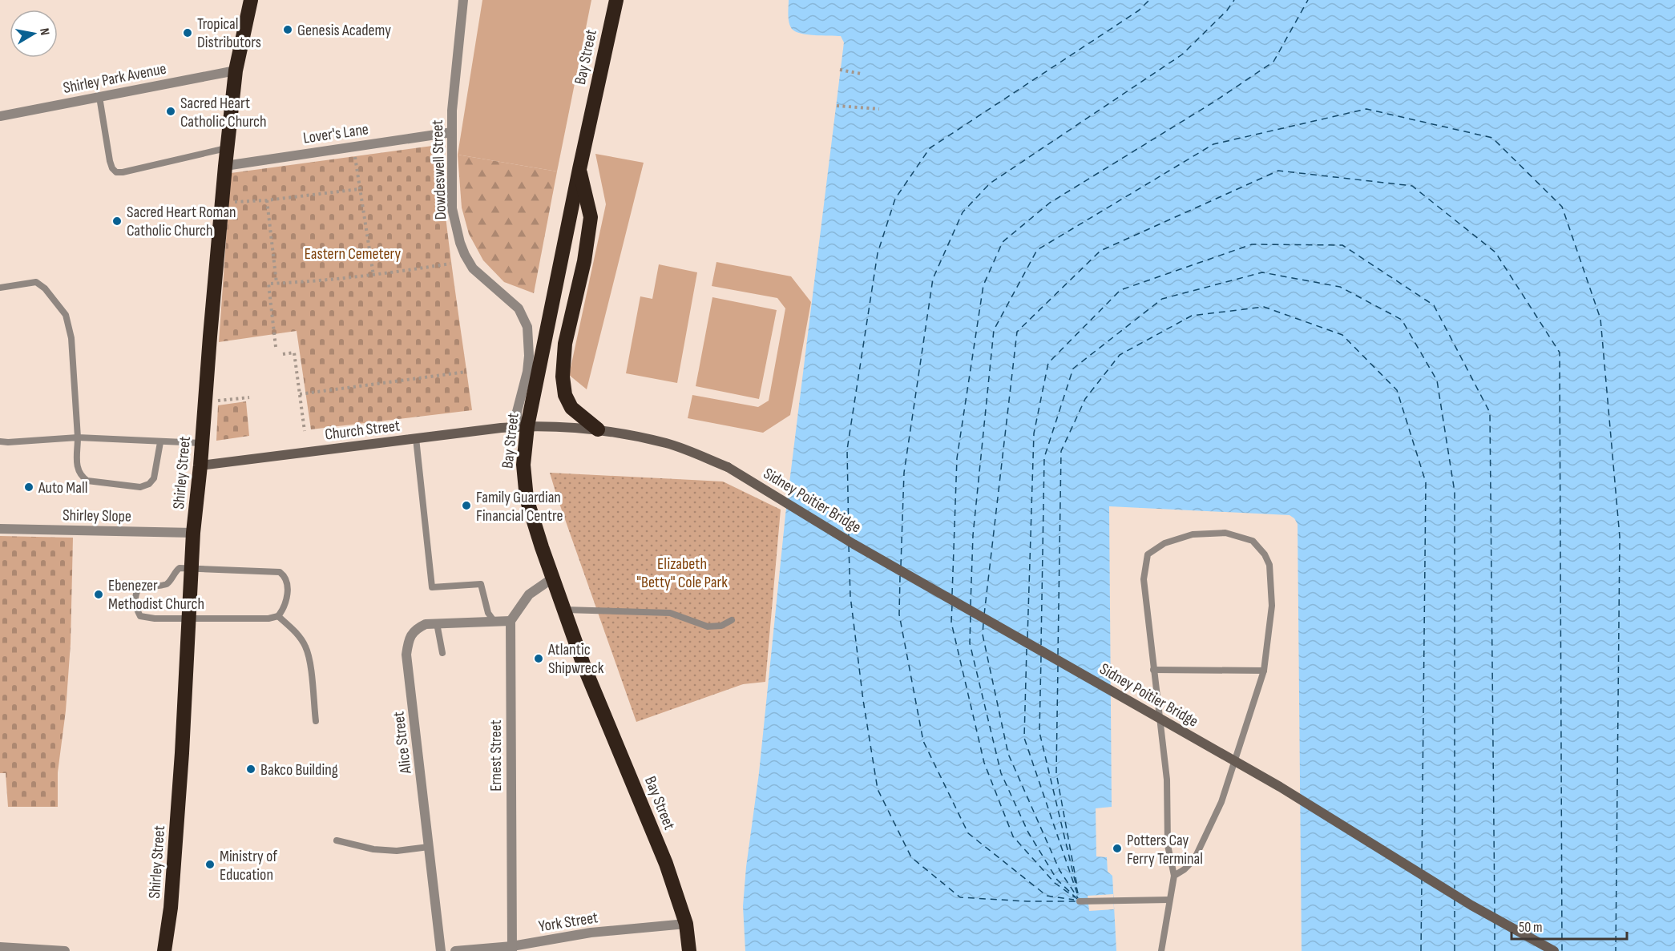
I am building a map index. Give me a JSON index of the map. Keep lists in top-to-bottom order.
{
  "streets": {
    "highway": ["Bay Street", "Shirley Street"],
    "main road": ["Church Street", "Sidney Poitier Bridge"],
    "street": [
      "Shirley Park Avenue",
      "Lover's Lane",
      "Dowdeswell Street",
      "Shirley Slope",
      "Alice Street",
      "Ernest Street",
      "York Street"
    ]
  },
  "crossings": [
    ["Bay Street", "Dowdeswell Street"],
    ["Bay Street", "Church Street"],
    ["Bay Street", "York Street"],
    ["Shirley Park Avenue", "Shirley Street"],
    ["Lover's Lane", "Dowdeswell Street"],
    ["Lover's Lane", "Shirley Street"],
    ["Dowdeswell Street", "Church Street"],
    ["Church Street", "Shirley Street"],
    ["Church Street", "Sidney Poitier Bridge"],
    ["Shirley Street", "Shirley Slope"],
    ["Alice Street", "Ernest Street"],
    ["Ernest Street", "York Street"]
  ],
  "parks": ["Eastern Cemetery", "Elizabeth \"Betty\" Cole Park"],
  "places": [
    "Genesis Academy",
    "Tropical Distributors",
    "Sacred Heart Catholic Church",
    "Sacred Heart Roman Catholic Church",
    "Auto Mall",
    "Family Guardian Financial Centre",
    "Ebenezer Methodist Church",
    "Atlantic Shipwreck",
    "Bakco Building",
    "Potters Cay Ferry Terminal",
    "Ministry of Education"
  ],
  "scale_bar": "50 m",
  "north": "right"
}
